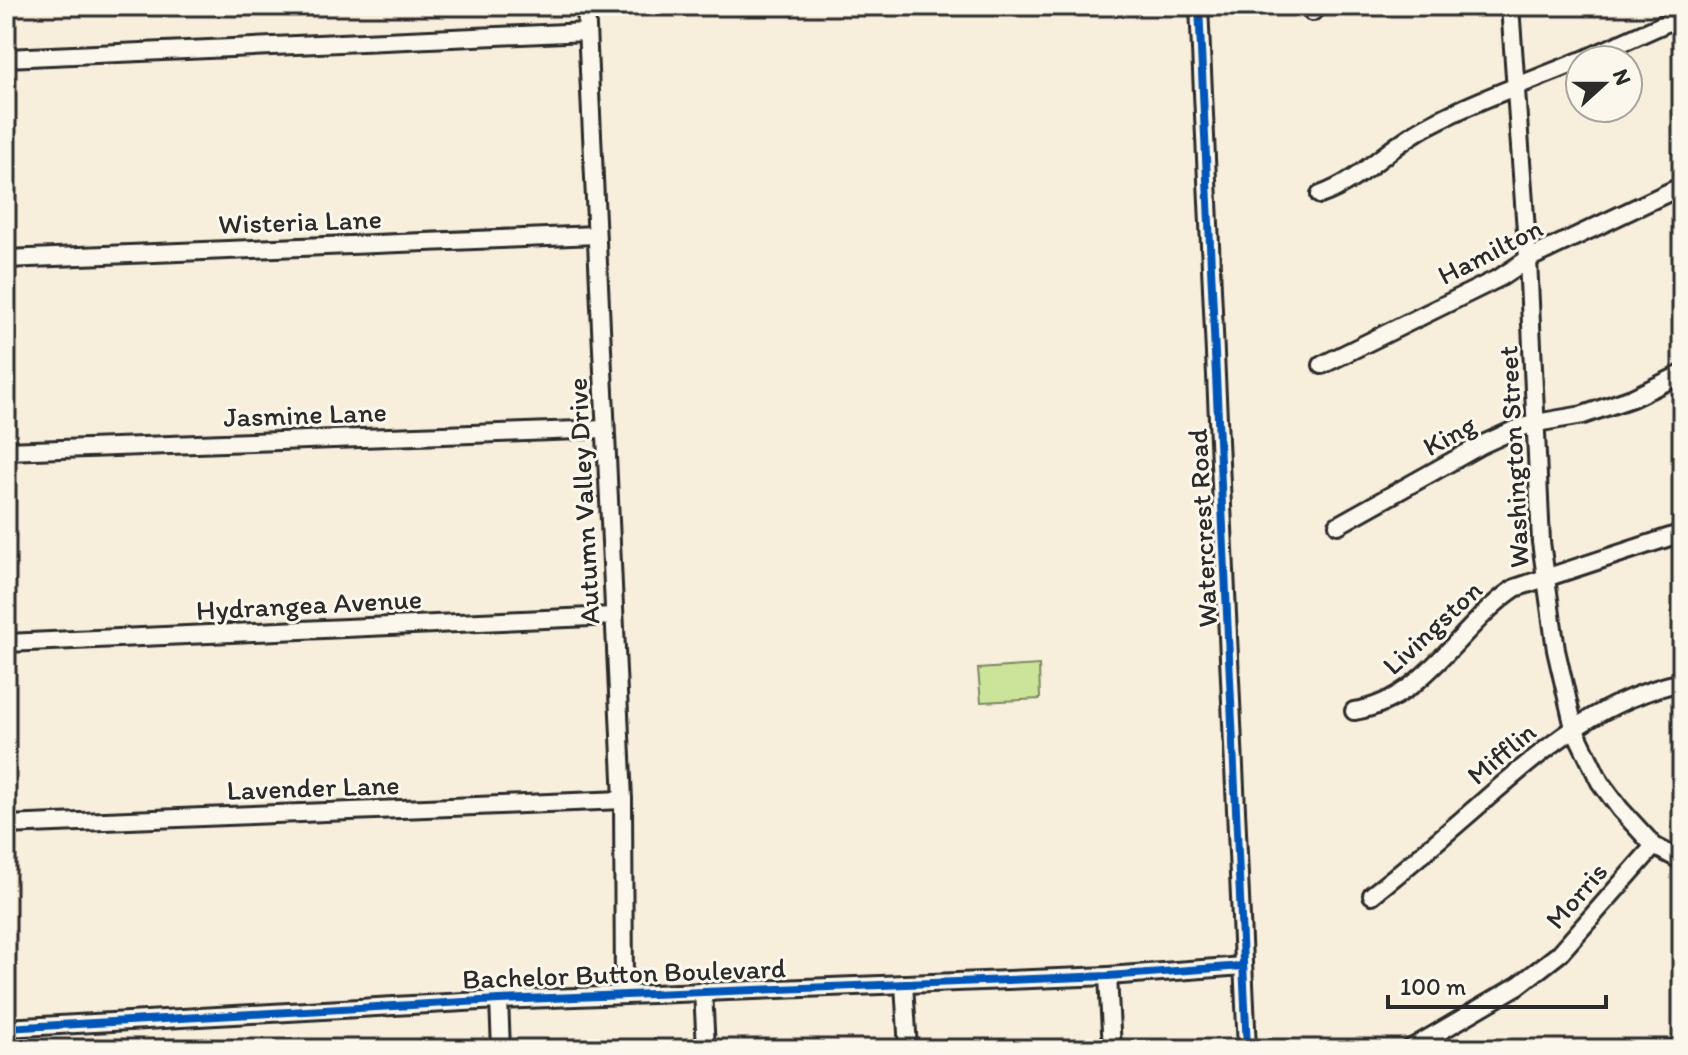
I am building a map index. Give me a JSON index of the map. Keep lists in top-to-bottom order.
{
  "streets": {
    "street": [
      "Wisteria Lane",
      "Hamilton",
      "Jasmine Lane",
      "King",
      "Washington Street",
      "Autumn Valley Drive",
      "Watercrest Road",
      "Hydrangea Avenue",
      "Livingston",
      "Mifflin",
      "Lavender Lane",
      "Morris",
      "Bachelor Button Boulevard"
    ]
  },
  "crossings": [
    ["Wisteria Lane", "Autumn Valley Drive"],
    ["Hamilton", "Washington Street"],
    ["Jasmine Lane", "Autumn Valley Drive"],
    ["King", "Washington Street"],
    ["Washington Street", "Livingston"],
    ["Washington Street", "Mifflin"],
    ["Washington Street", "Morris"],
    ["Autumn Valley Drive", "Hydrangea Avenue"],
    ["Autumn Valley Drive", "Lavender Lane"],
    ["Autumn Valley Drive", "Bachelor Button Boulevard"],
    ["Watercrest Road", "Bachelor Button Boulevard"]
  ],
  "scale_bar": "100 m",
  "north": "right"
}
